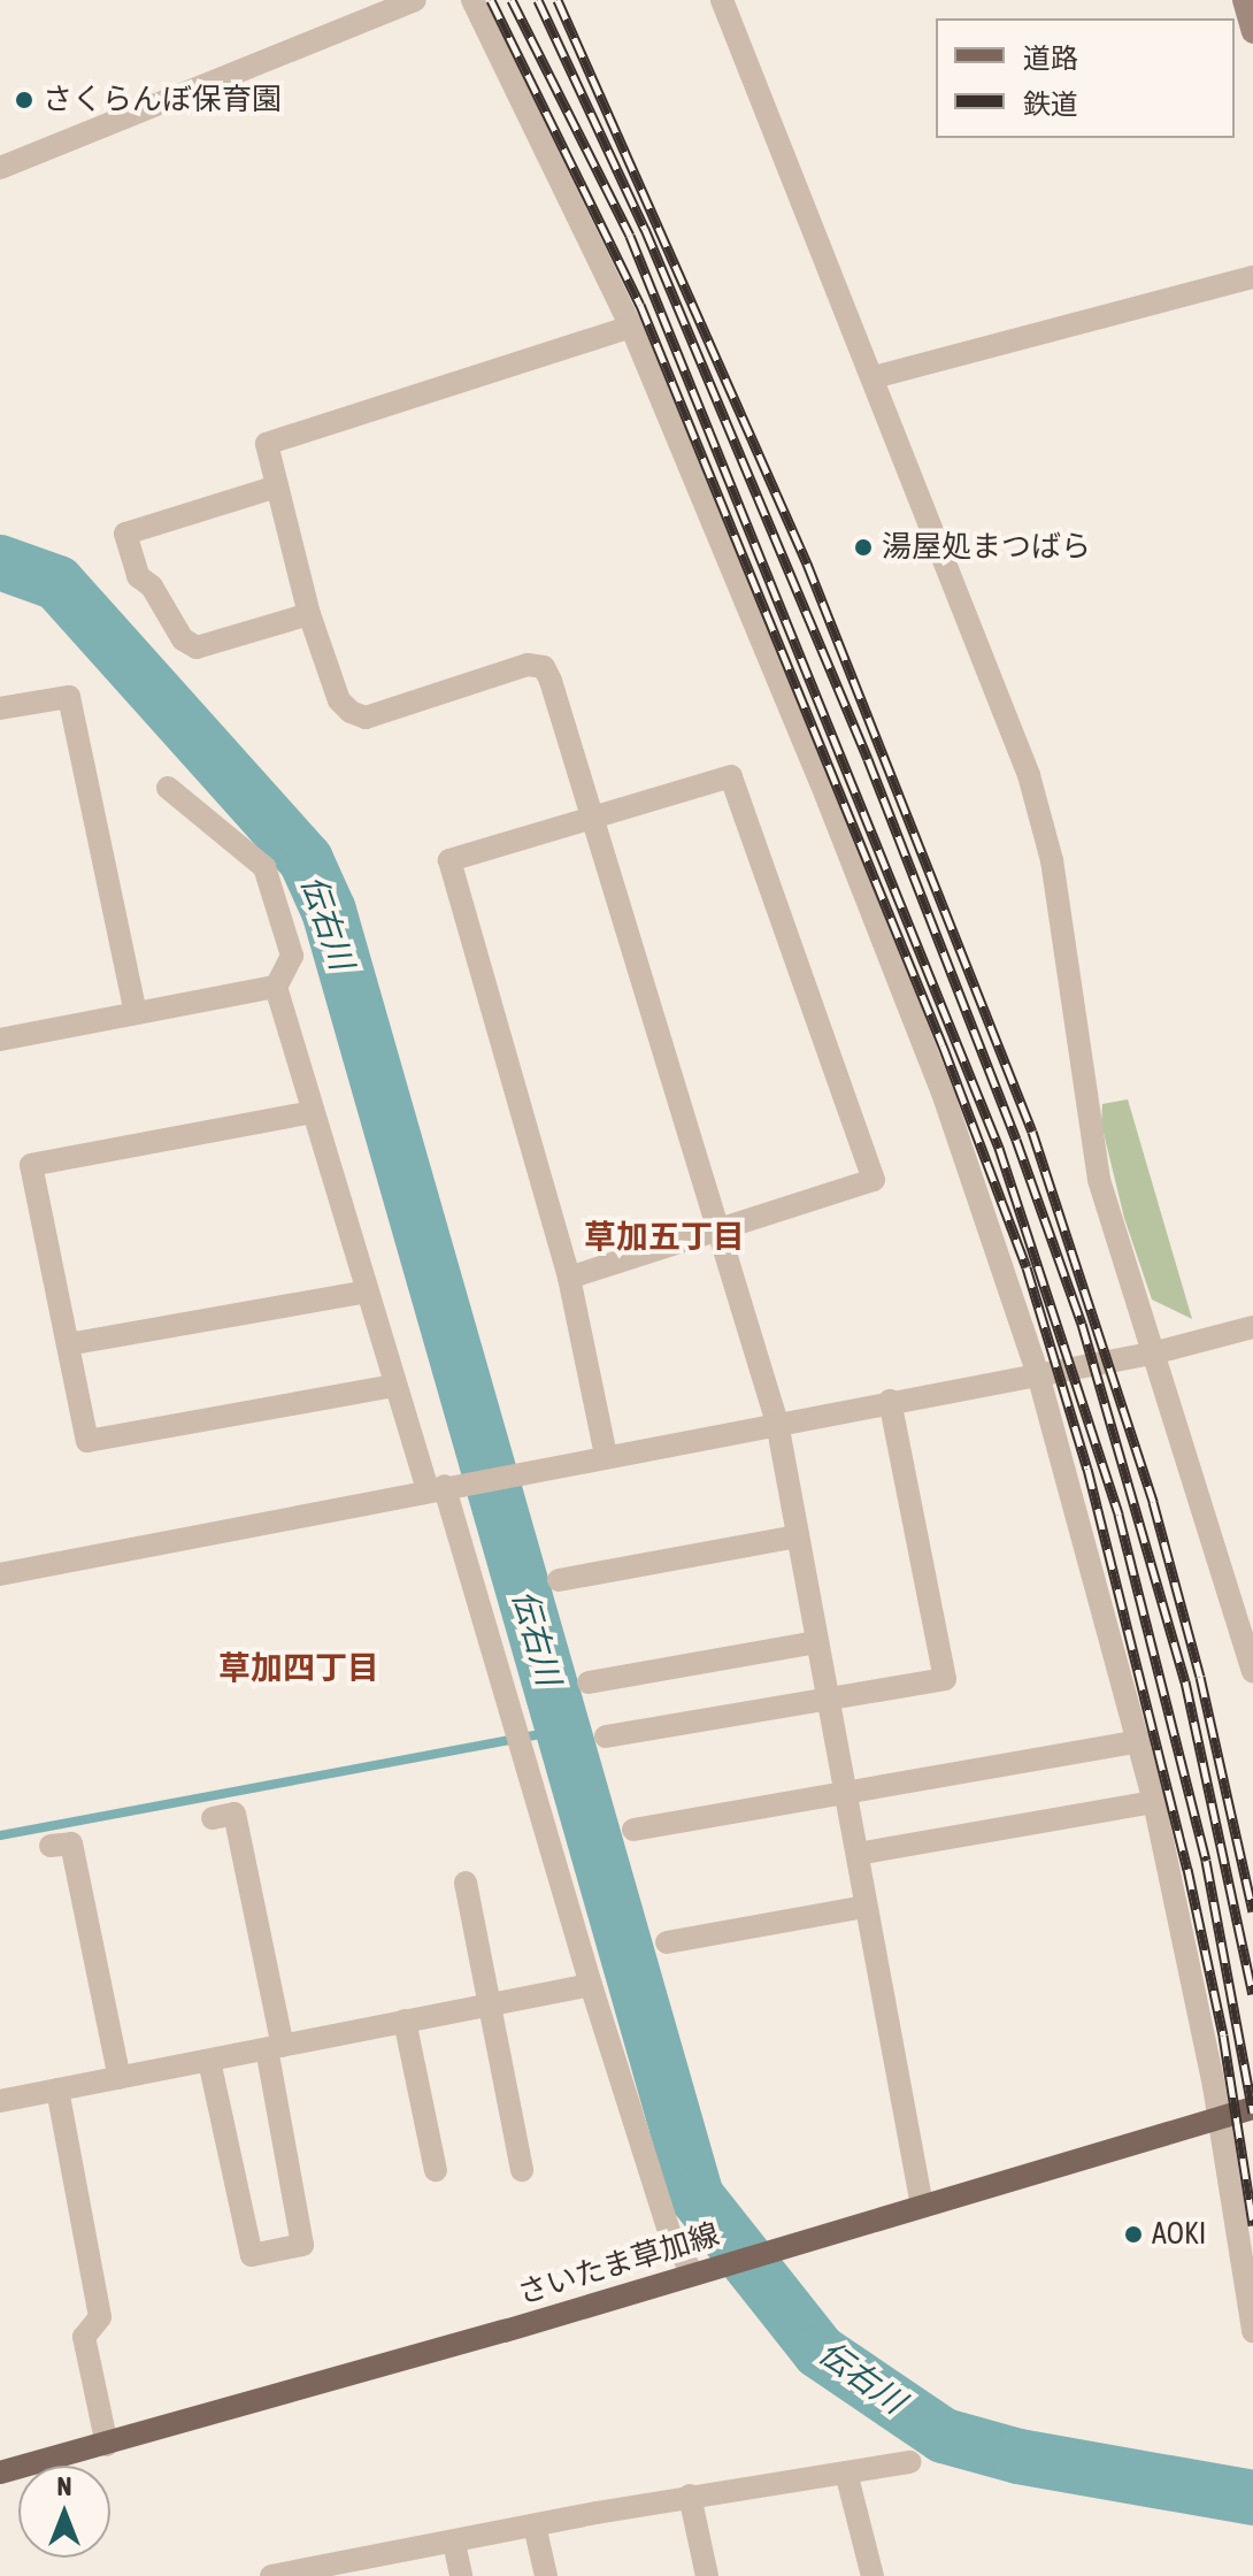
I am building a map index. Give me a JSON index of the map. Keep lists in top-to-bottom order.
{
  "streets": {
    "main road": ["さいたま草加線"]
  },
  "districts": ["草加五丁目", "草加四丁目"],
  "water": ["伝右川"],
  "places": ["さくらんぼ保育園", "湯屋処まつばら", "AOKI"],
  "legend": ["道路", "鉄道"],
  "north": "top"
}
